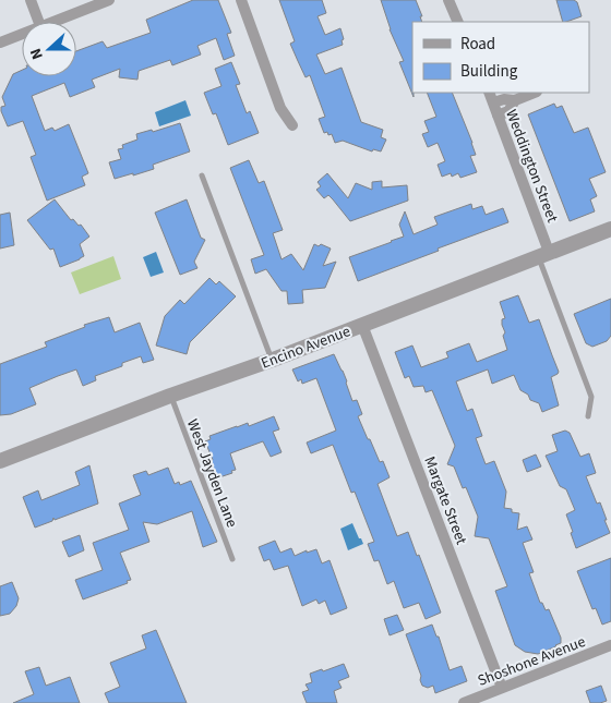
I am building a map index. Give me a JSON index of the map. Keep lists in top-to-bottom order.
{
  "streets": {
    "street": [
      "Weddington Street",
      "Encino Avenue",
      "Margate Street",
      "Shoshone Avenue"
    ],
    "lane": ["West Jayden Lane"]
  },
  "crossings": [
    ["Weddington Street", "Encino Avenue"],
    ["Encino Avenue", "West Jayden Lane"],
    ["Encino Avenue", "Margate Street"],
    ["Margate Street", "Shoshone Avenue"]
  ],
  "legend": ["Road", "Building"],
  "north": "left"
}
